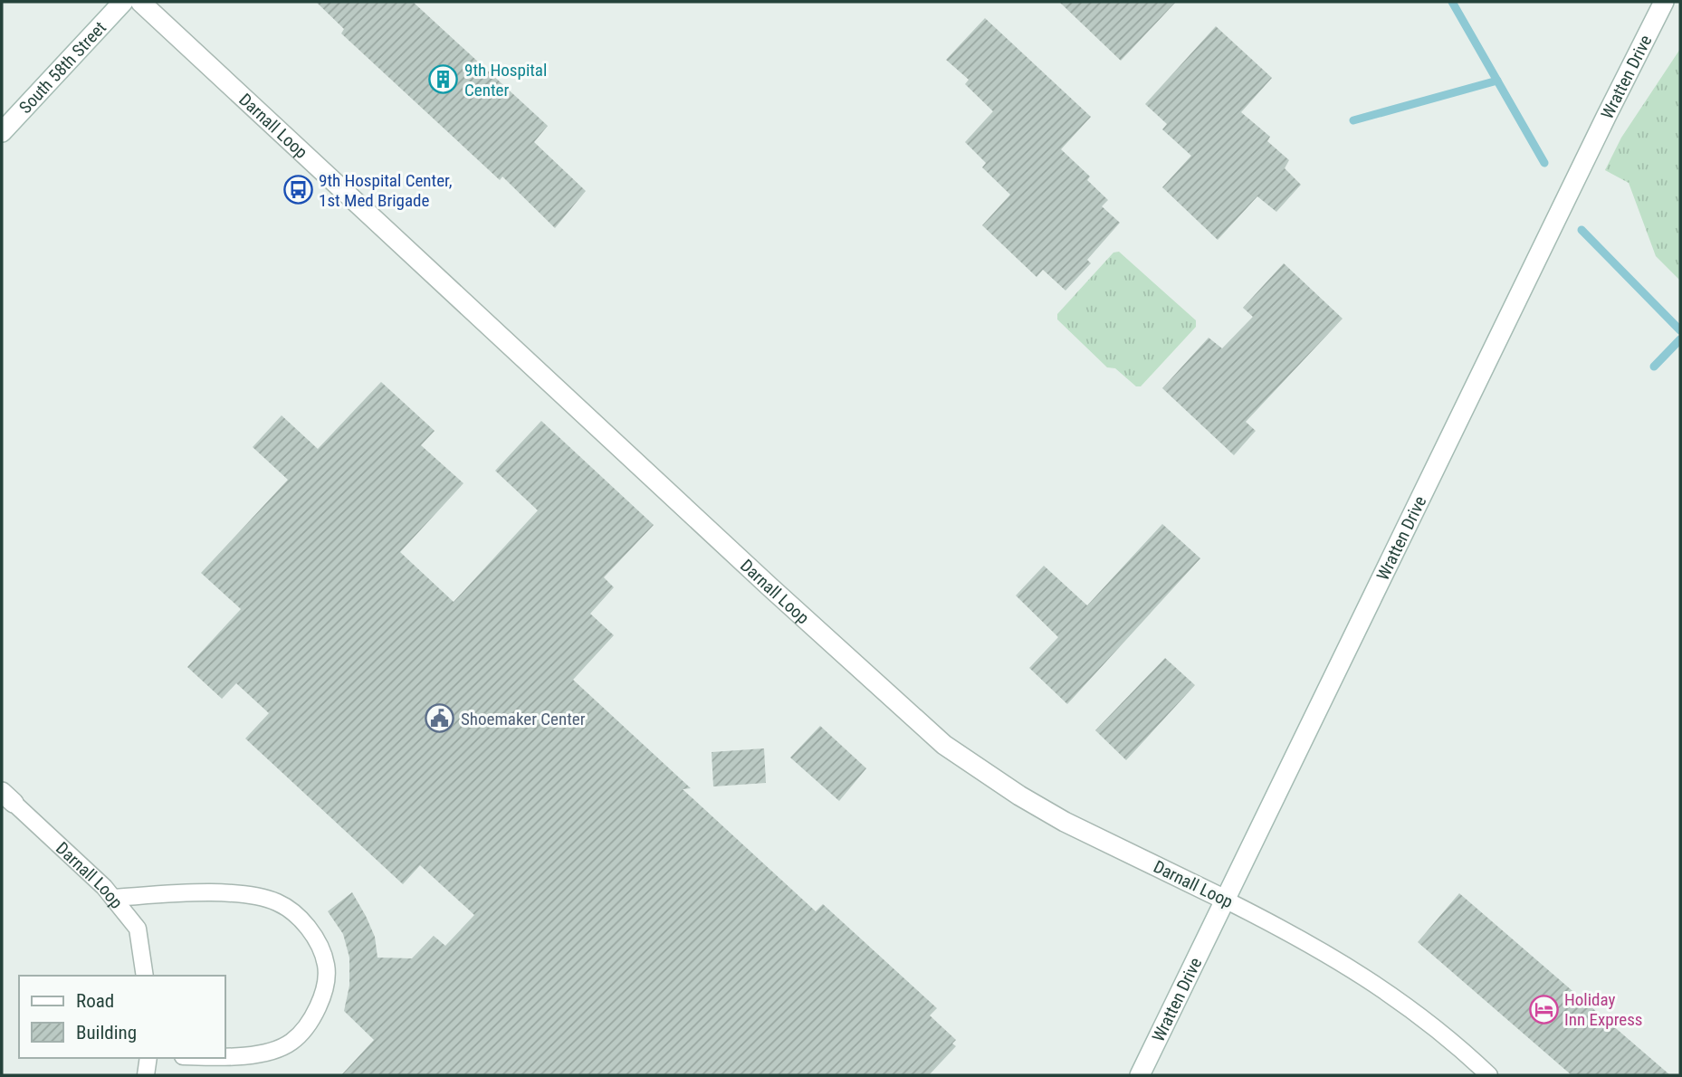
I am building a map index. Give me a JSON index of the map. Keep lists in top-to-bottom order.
{
  "streets": {
    "street": ["South 58th Street", "Wratten Drive", "Darnall Loop"]
  },
  "crossings": [
    ["Wratten Drive", "Darnall Loop"]
  ],
  "places": {
    "building": ["9th Hospital Center"],
    "bus stop": ["9th Hospital Center, 1st Med Brigade"],
    "public building": ["Shoemaker Center"],
    "hotel": ["Holiday Inn Express"]
  },
  "legend": ["Road", "Building"]
}
